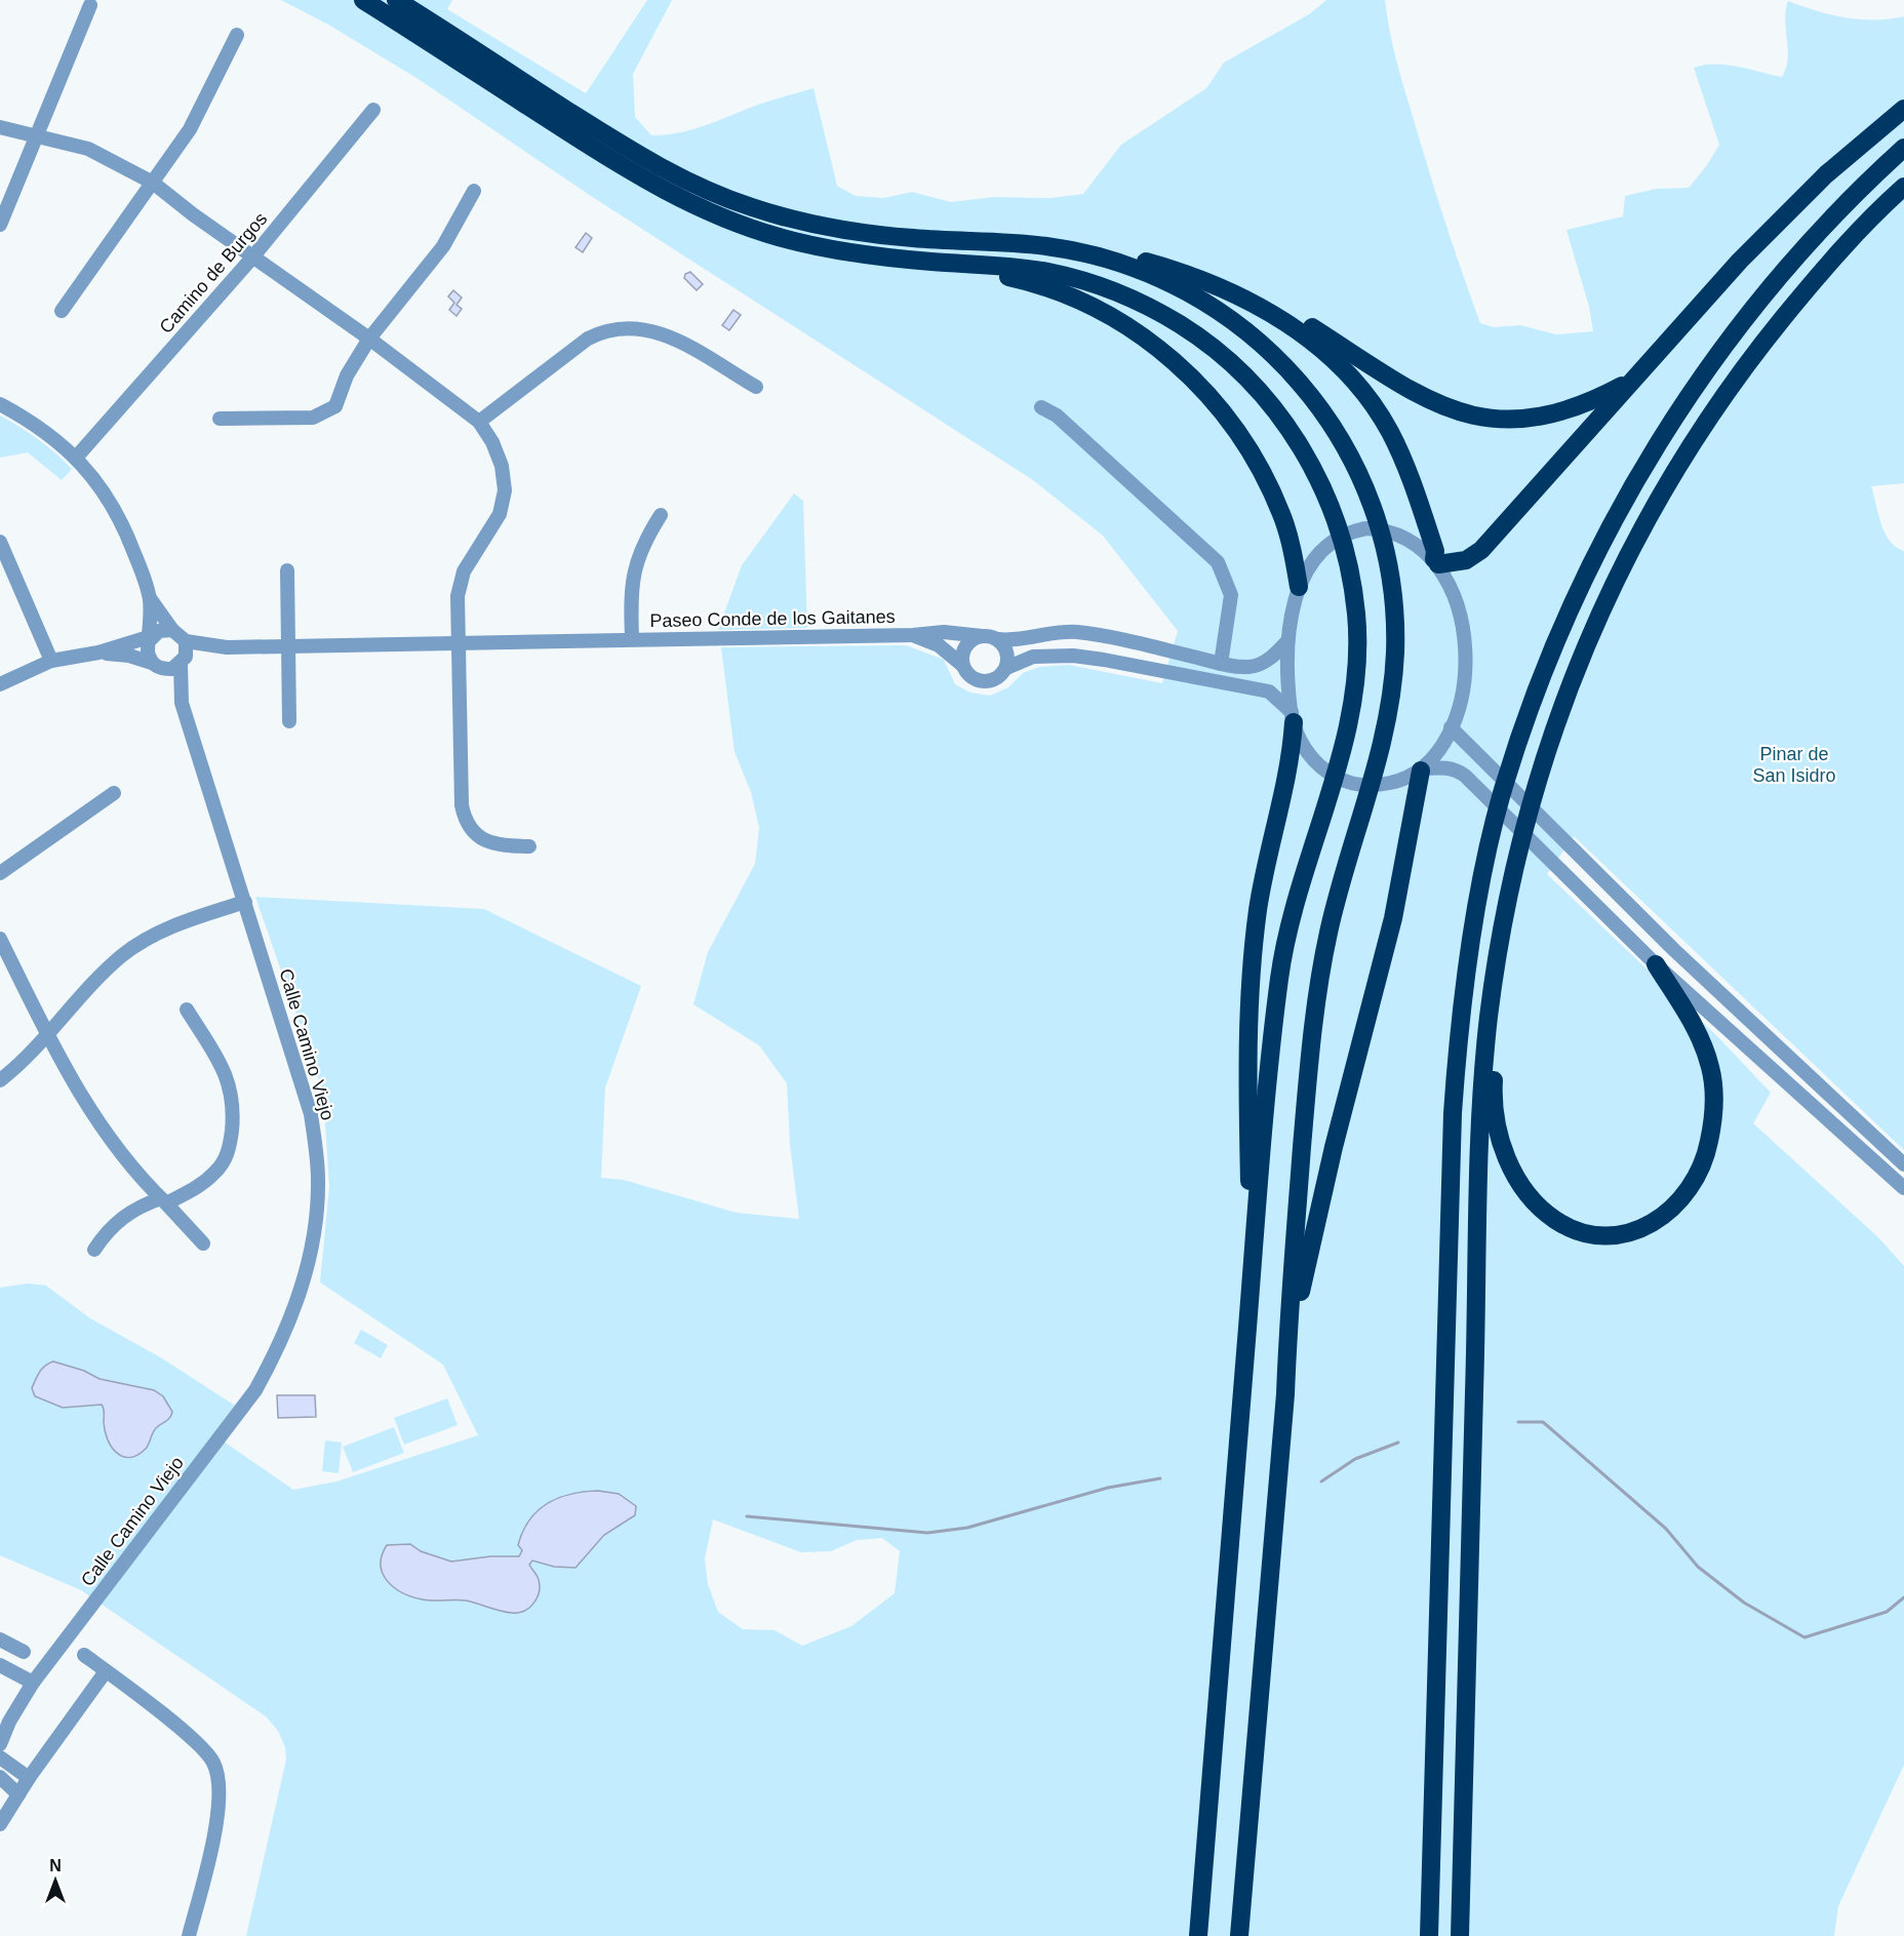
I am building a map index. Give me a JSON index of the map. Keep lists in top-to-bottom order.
{
  "streets": {
    "street": ["Camino de Burgos", "Paseo Conde de los Gaitanes", "Calle Camino Viejo"]
  },
  "crossings": [
    ["Paseo Conde de los Gaitanes", "Calle Camino Viejo"]
  ],
  "parks": ["Pinar de San Isidro"],
  "north": "top"
}
